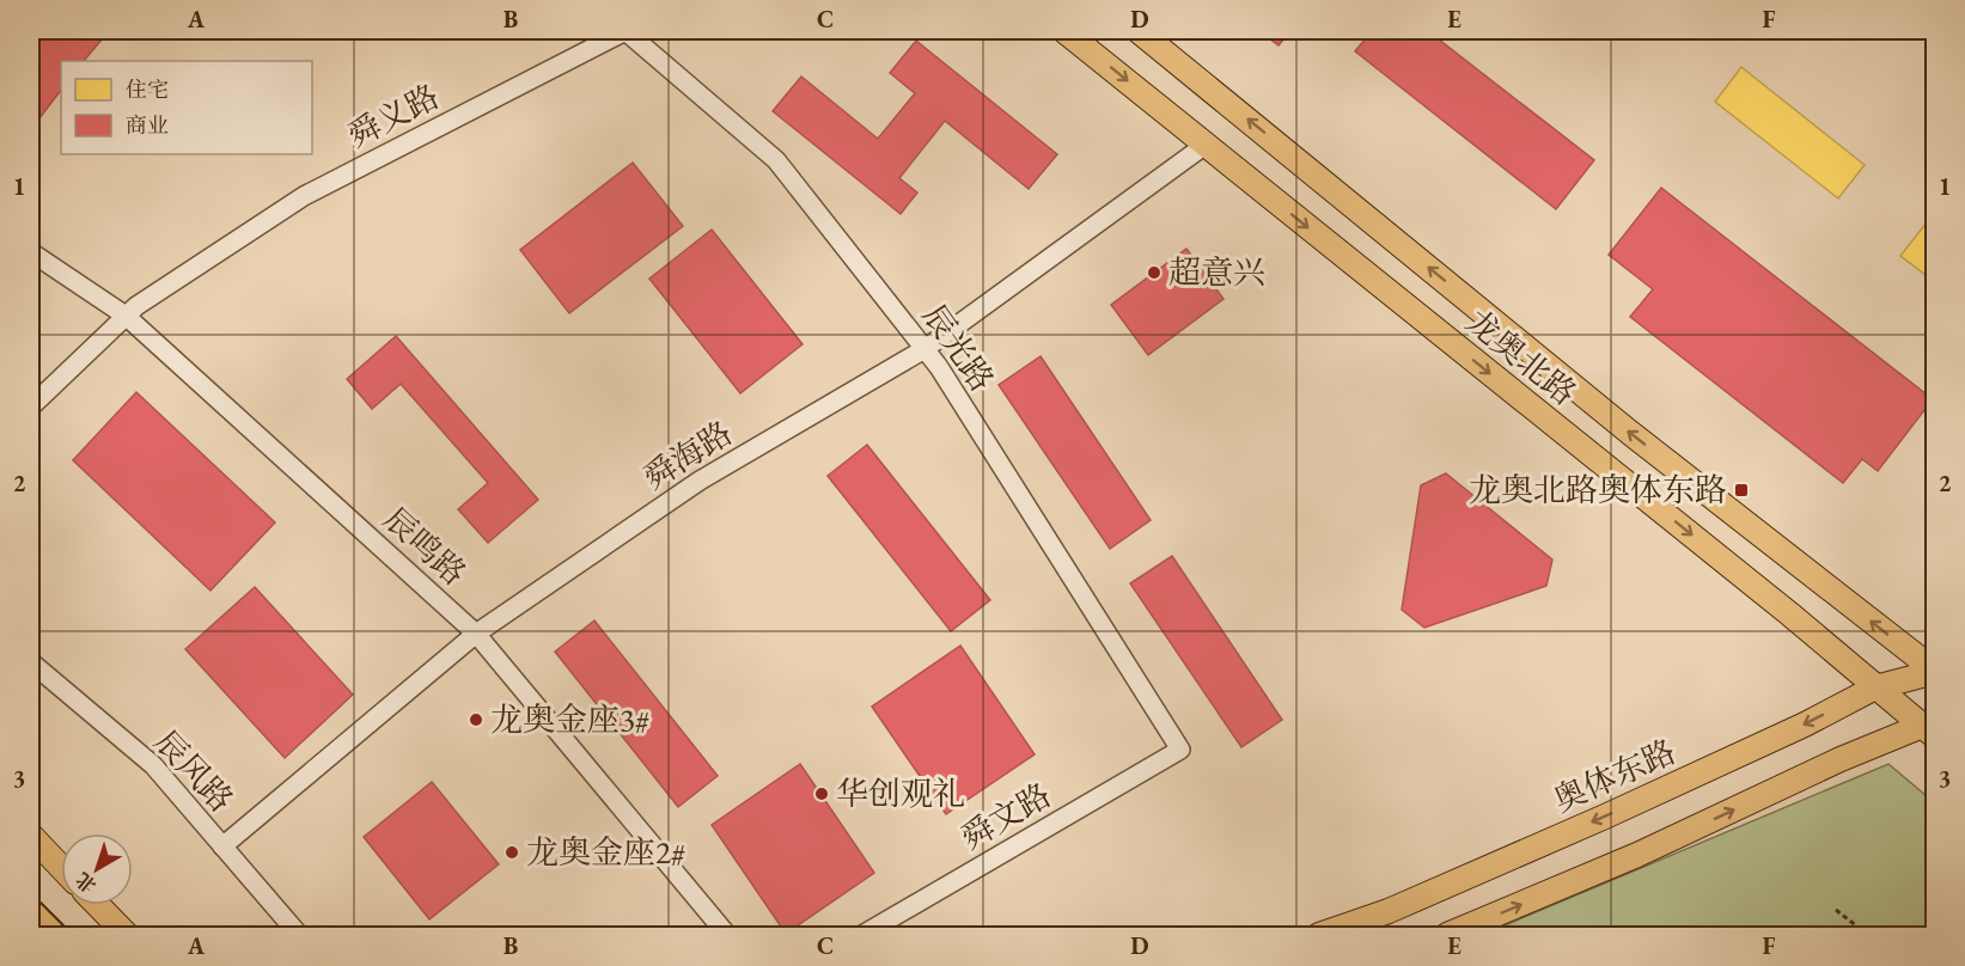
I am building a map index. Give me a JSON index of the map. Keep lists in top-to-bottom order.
{
  "streets": {
    "main road": ["龙奥北路", "奥体东路"],
    "street": [
      "舜义路",
      "辰光路",
      "舜海路",
      "辰鸣路",
      "辰风路",
      "舜文路"
    ]
  },
  "crossings": [
    ["舜义路", "辰光路"],
    ["舜义路", "辰鸣路"],
    ["辰光路", "舜海路"],
    ["辰光路", "舜文路"],
    ["龙奥北路", "舜海路"],
    ["龙奥北路", "奥体东路"],
    ["舜海路", "辰鸣路"],
    ["舜海路", "辰风路"]
  ],
  "places": {
    "other": [
      "超意兴",
      "龙奥金座3#",
      "华创观礼",
      "龙奥金座2#"
    ],
    "transit": ["龙奥北路奥体东路"]
  },
  "legend": ["住宅", "商业"],
  "north": "bottom left",
  "grid": {
    "columns": [
      "A",
      "B",
      "C",
      "D",
      "E",
      "F"
    ],
    "rows": ["1", "2", "3"]
  }
}
